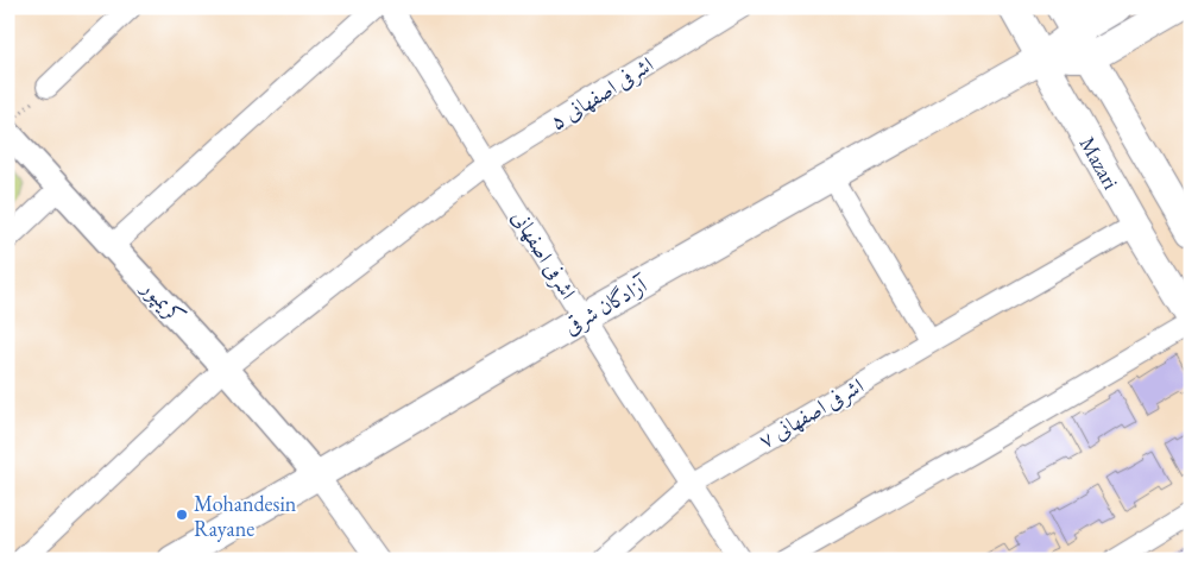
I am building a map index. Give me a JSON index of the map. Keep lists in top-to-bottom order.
{
  "streets": {
    "main road": ["Mazari", "آزادگان شرقی"],
    "street": [
      "اشرفی اصفهانی ۵",
      "اشرفی اصفهانی",
      "کریمپور",
      "اشرفی اصفهانی ۷"
    ]
  },
  "crossings": [
    ["اشرفی اصفهانی ۵", "اشرفی اصفهانی"],
    ["اشرفی اصفهانی ۵", "کریمپور"],
    ["Mazari", "آزادگان شرقی"],
    ["Mazari", "اشرفی اصفهانی ۷"],
    ["اشرفی اصفهانی", "آزادگان شرقی"],
    ["اشرفی اصفهانی", "اشرفی اصفهانی ۷"],
    ["کریمپور", "آزادگان شرقی"]
  ],
  "places": ["Mohandesin Rayane"]
}
